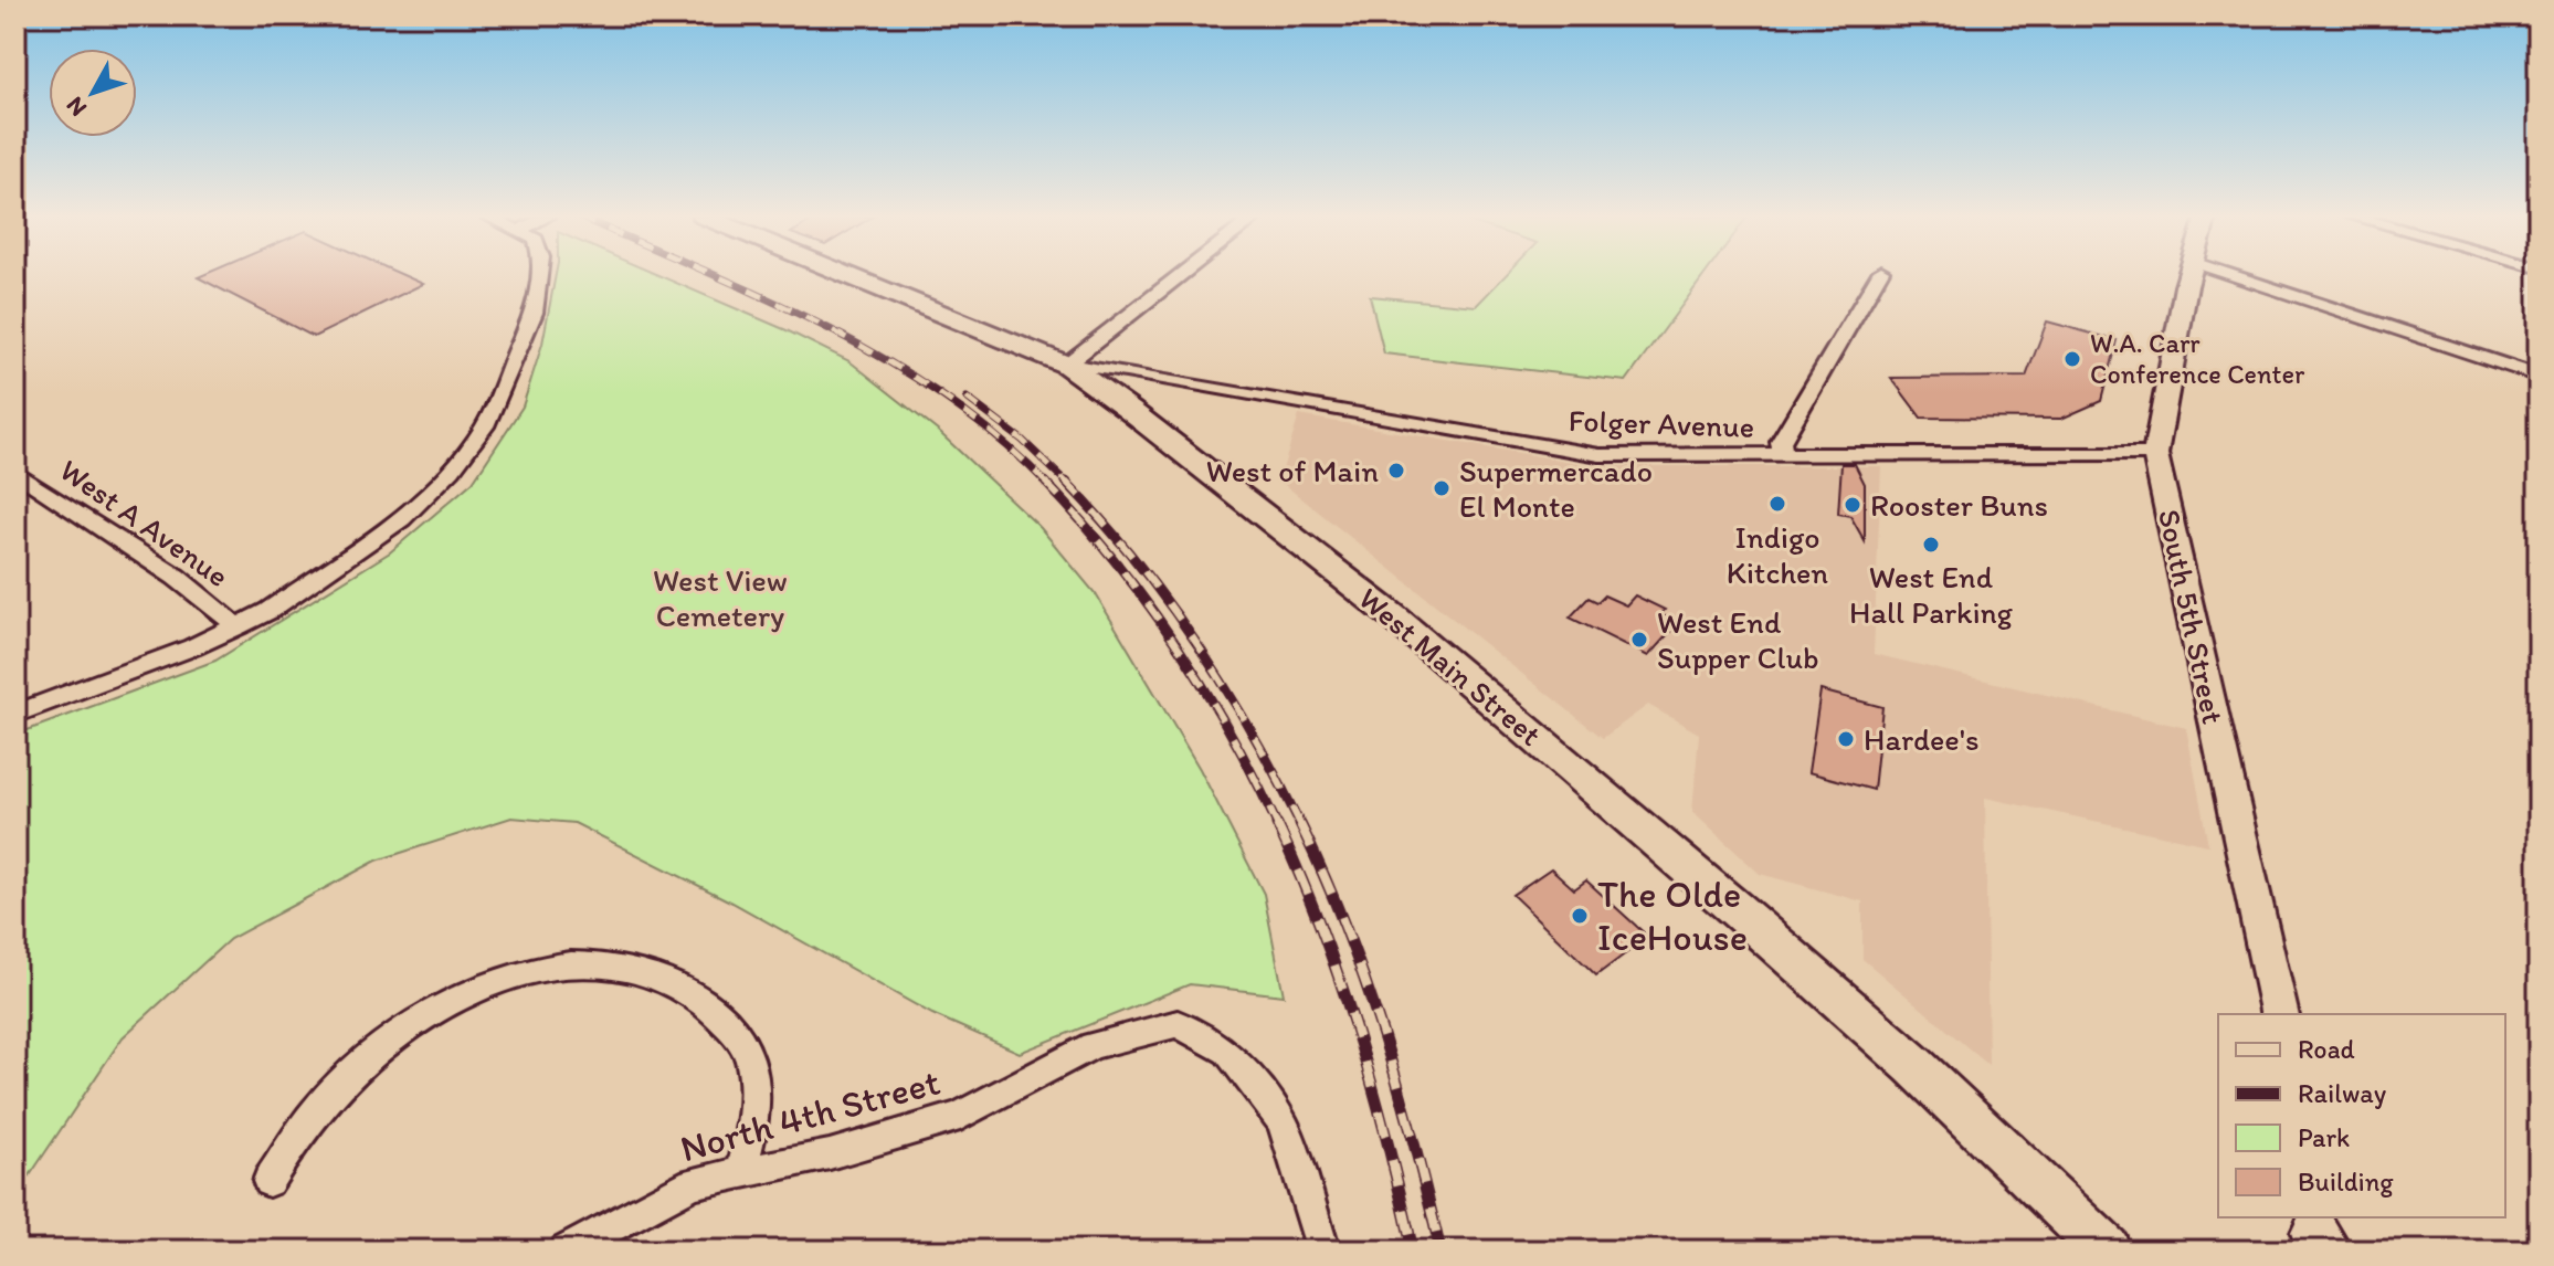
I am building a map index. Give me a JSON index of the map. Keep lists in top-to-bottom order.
{
  "streets": {
    "main road": ["West Main Street"],
    "street": [
      "Folger Avenue",
      "West A Avenue",
      "South 5th Street",
      "North 4th Street"
    ]
  },
  "crossings": [
    ["Folger Avenue", "South 5th Street"],
    ["Folger Avenue", "West Main Street"]
  ],
  "parks": ["West View Cemetery"],
  "places": [
    "W.A. Carr Conference Center",
    "West of Main",
    "Supermercado El Monte",
    "Indigo Kitchen",
    "Rooster Buns",
    "West End Hall Parking",
    "West End Supper Club",
    "Hardee's",
    "The Olde IceHouse"
  ],
  "legend": [
    "Road",
    "Railway",
    "Park",
    "Building"
  ],
  "north": "bottom left"
}
